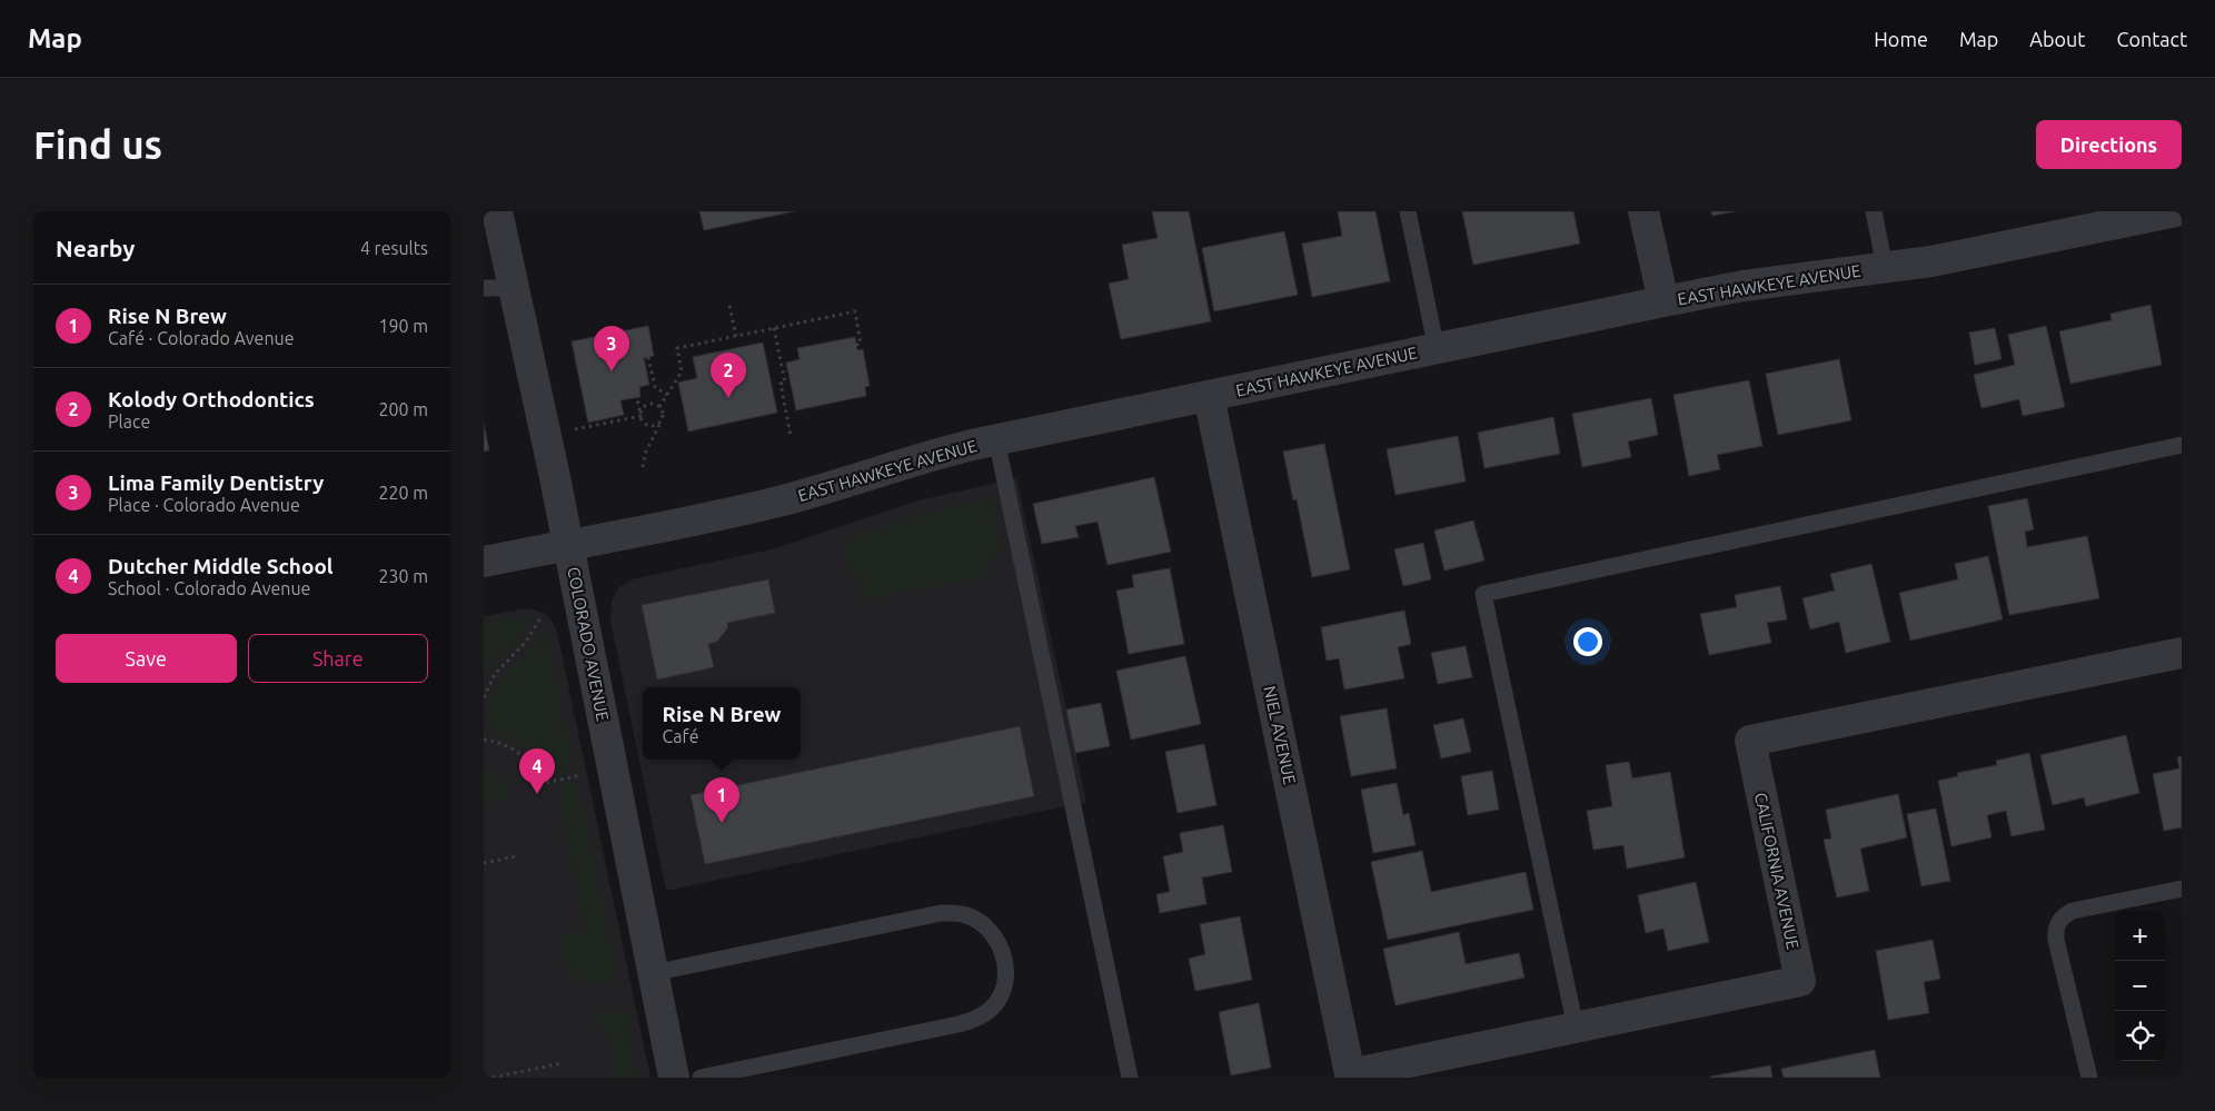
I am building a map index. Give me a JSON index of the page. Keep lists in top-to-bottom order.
{
  "streets": {
    "street": [
      "EAST HAWKEYE AVENUE",
      "COLORADO AVENUE",
      "NIEL AVENUE",
      "CALIFORNIA AVENUE"
    ]
  },
  "crossings": [
    ["EAST HAWKEYE AVENUE", "COLORADO AVENUE"],
    ["EAST HAWKEYE AVENUE", "NIEL AVENUE"],
    ["NIEL AVENUE", "CALIFORNIA AVENUE"]
  ],
  "page": {
    "header": "Map",
    "nav": [
      "Home",
      "Map",
      "About",
      "Contact"
    ],
    "buttons": [
      "Directions",
      ["Save", "Share"]
    ],
    "title": "Find us",
    "heading": ["Nearby", "4 results"],
    "list": [
      {
        "mark": "1",
        "name": "Rise N Brew",
        "note": "Café · Colorado Avenue",
        "value": "190 m"
      },
      {
        "mark": "2",
        "name": "Kolody Orthodontics",
        "note": "Place",
        "value": "200 m"
      },
      {
        "mark": "3",
        "name": "Lima Family Dentistry",
        "note": "Place · Colorado Avenue",
        "value": "220 m"
      },
      {
        "mark": "4",
        "name": "Dutcher Middle School",
        "note": "School · Colorado Avenue",
        "value": "230 m"
      }
    ],
    "pins": [
      "3",
      "2",
      "4",
      "1"
    ],
    "popup": ["Rise N Brew", "Café"],
    "map_buttons": ["+", "−"]
  }
}
